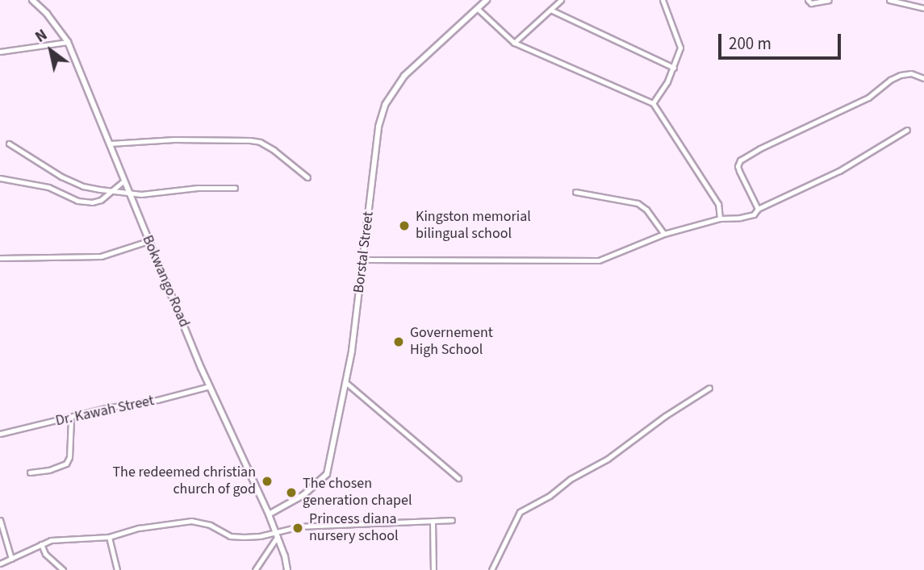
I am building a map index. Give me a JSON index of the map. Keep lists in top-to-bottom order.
{
  "streets": {
    "street": ["Borstal Street", "Bokwango Road", "Dr. Kawah Street"]
  },
  "crossings": [
    ["Borstal Street", "Bokwango Road"],
    ["Bokwango Road", "Dr. Kawah Street"]
  ],
  "places": [
    "Kingston memorial bilingual school",
    "Governement High School",
    "The redeemed christian church of god",
    "The chosen generation chapel",
    "Princess diana nursery school"
  ],
  "scale_bar": "200 m",
  "north": "top left"
}
